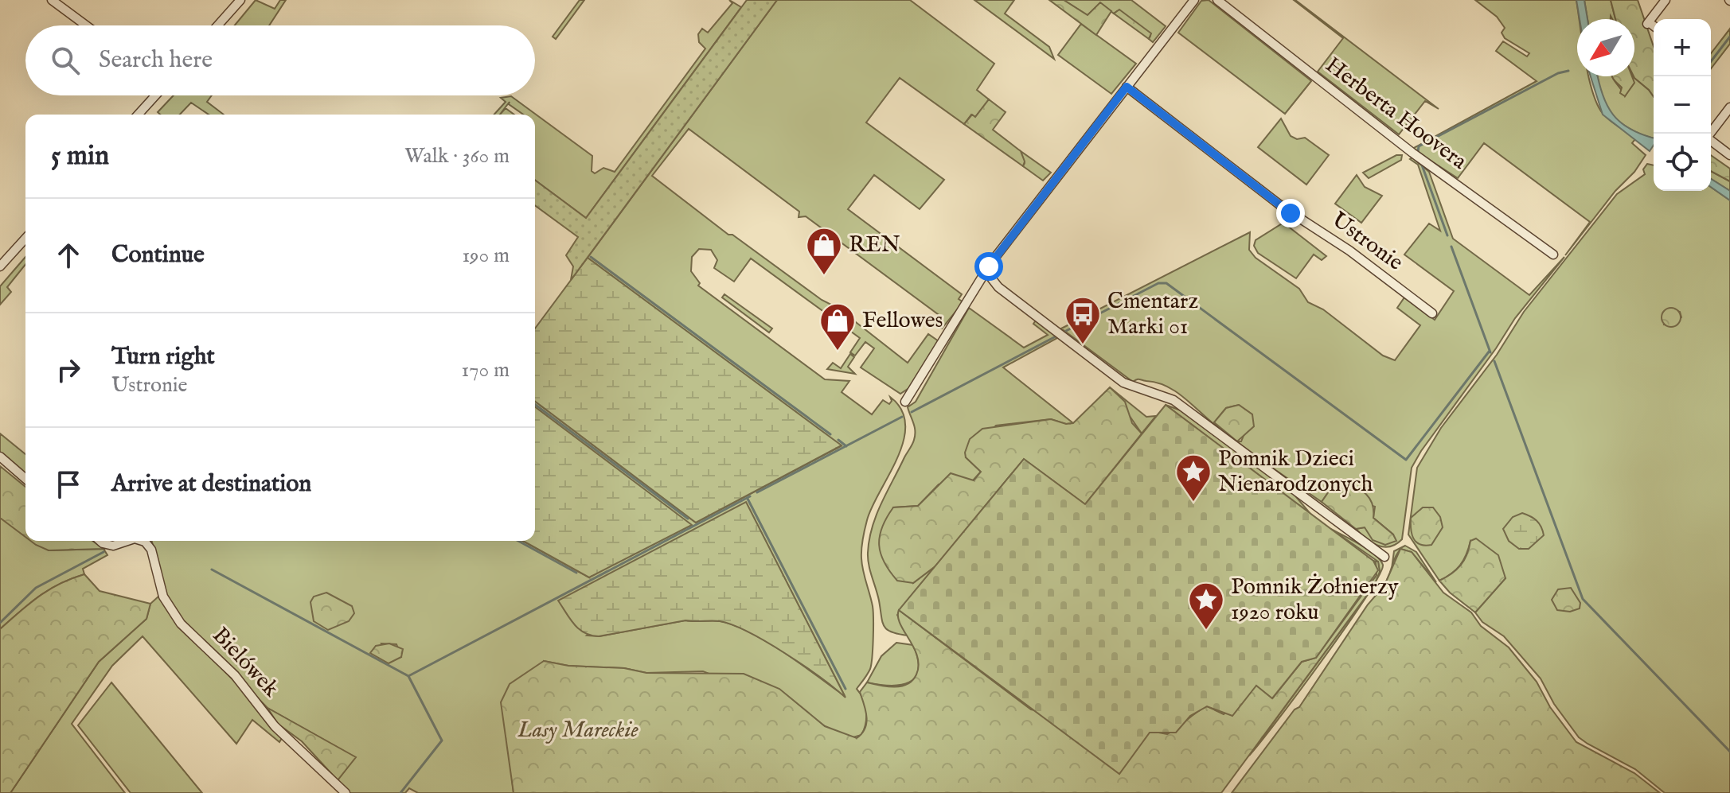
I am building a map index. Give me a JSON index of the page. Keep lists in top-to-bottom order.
{
  "streets": {
    "street": ["Herberta Hoovera", "Ustronie", "Bielówek"]
  },
  "parks": ["Lasy Mareckie"],
  "places": {
    "shop": ["REN", "Fellowes"],
    "bus stop": ["Cmentarz Marki 01"],
    "place": ["Pomnik Dzieci Nienarodzonych", "Pomnik Żołnierzy 1920 roku"]
  },
  "north": "bottom left",
  "page": {
    "map_buttons": ["+", "−"],
    "search": "Search here",
    "heading": ["5 min", "Walk · 360 m"],
    "list": [
      ["Continue", "190 m"],
      ["Turn right", "Ustronie", "170 m"],
      "Arrive at destination"
    ]
  }
}
